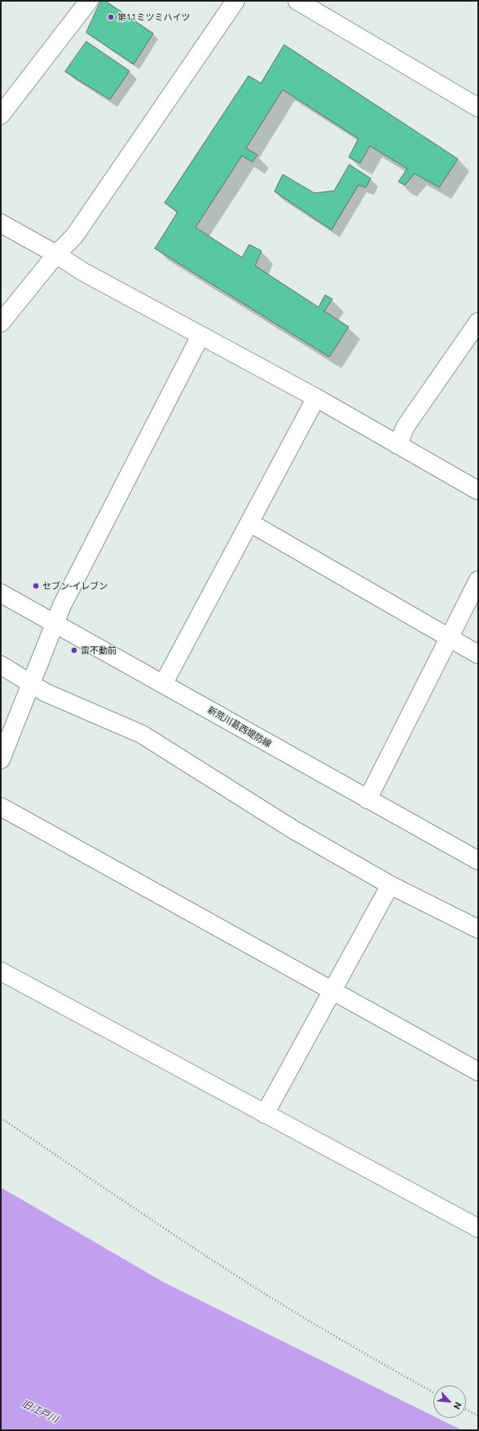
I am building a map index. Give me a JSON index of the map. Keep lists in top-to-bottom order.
{
  "streets": {
    "street": ["新荒川葛西堤防線"]
  },
  "water": ["旧江戸川"],
  "places": ["第11ミツミハイツ", "セブン-イレブン", "雷不動前"],
  "north": "bottom right"
}
